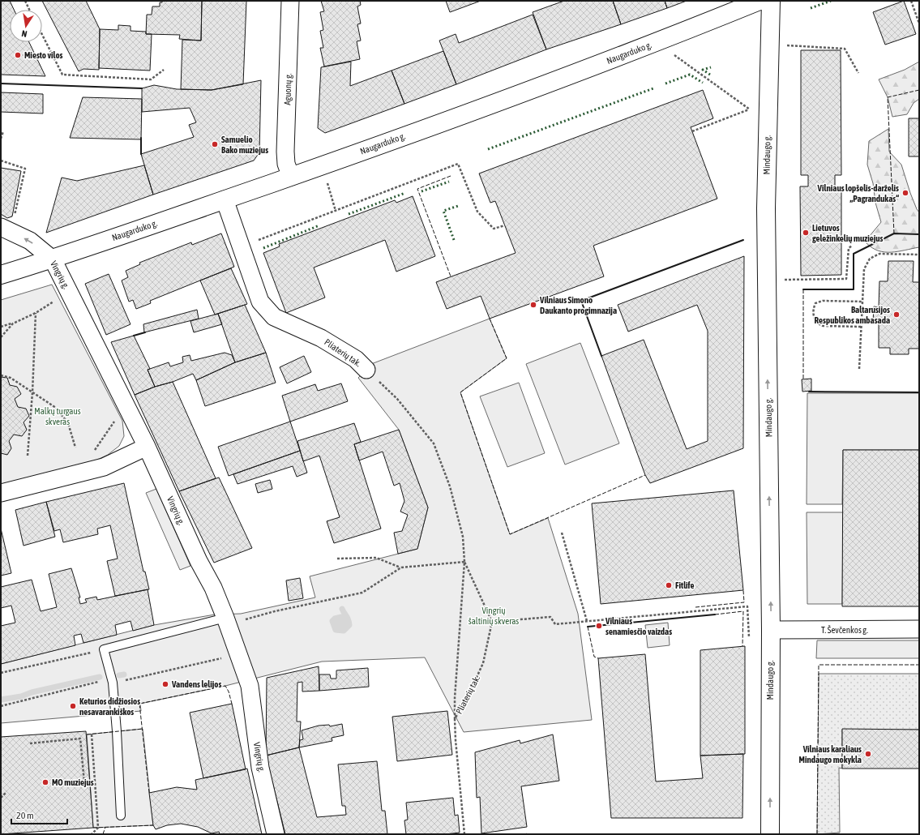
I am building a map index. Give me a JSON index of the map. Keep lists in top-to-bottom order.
{
  "streets": {
    "main road": ["Naugarduko g.", "Mindaugo g."],
    "street": [
      "Aguonų g.",
      "Vingrių g.",
      "Pliaterių tak.",
      "T. Ševčenkos g."
    ]
  },
  "crossings": [
    ["Naugarduko g.", "Aguonų g."],
    ["Naugarduko g.", "Vingrių g."],
    ["Naugarduko g.", "Pliaterių tak."],
    ["Mindaugo g.", "T. Ševčenkos g."]
  ],
  "one_way": ["Mindaugo g."],
  "parks": ["Malkų turgaus skveras", "Vingrių šaltinių skveras"],
  "places": [
    "Miesto vilos",
    "Samuelio Bako muziejus",
    "Vilniaus lopšelis-darželis „Pagrandukas“",
    "Lietuvos geležinkelių muziejus",
    "Vilniaus Simono Daukanto progimnazija",
    "Baltarusijos Respublikos ambasada",
    "Fitlife",
    "Vilniaus senamiesčio vaizdas",
    "Vandens lelijos",
    "Keturios didžiosios nesavarankiškos",
    "Vilniaus karaliaus Mindaugo mokykla",
    "MO muziejus"
  ],
  "scale_bar": "20 m",
  "north": "bottom"
}
